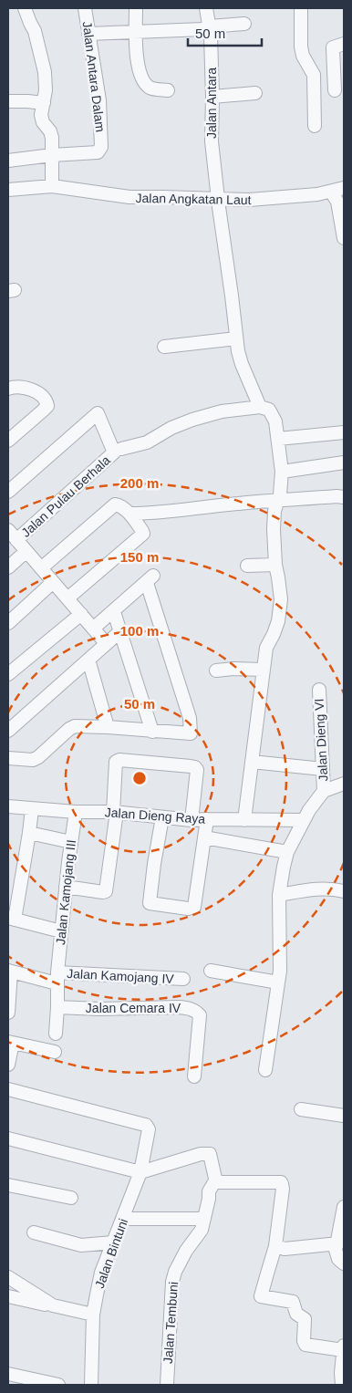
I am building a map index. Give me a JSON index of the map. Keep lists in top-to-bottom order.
{
  "streets": {
    "street": [
      "Jalan Antara Dalam",
      "Jalan Antara",
      "Jalan Angkatan Laut",
      "Jalan Pulau Berhala",
      "Jalan Dieng VI",
      "Jalan Dieng Raya",
      "Jalan Kamojang III",
      "Jalan Kamojang IV",
      "Jalan Cemara IV",
      "Jalan Bintuni",
      "Jalan Tembuni"
    ]
  },
  "crossings": [
    ["Jalan Antara", "Jalan Angkatan Laut"],
    ["Jalan Dieng Raya", "Jalan Kamojang III"],
    ["Jalan Kamojang III", "Jalan Kamojang IV"],
    ["Jalan Kamojang III", "Jalan Cemara IV"]
  ],
  "scale_bar": "50 m",
  "rings": [
    "200 m",
    "150 m",
    "100 m",
    "50 m"
  ]
}
